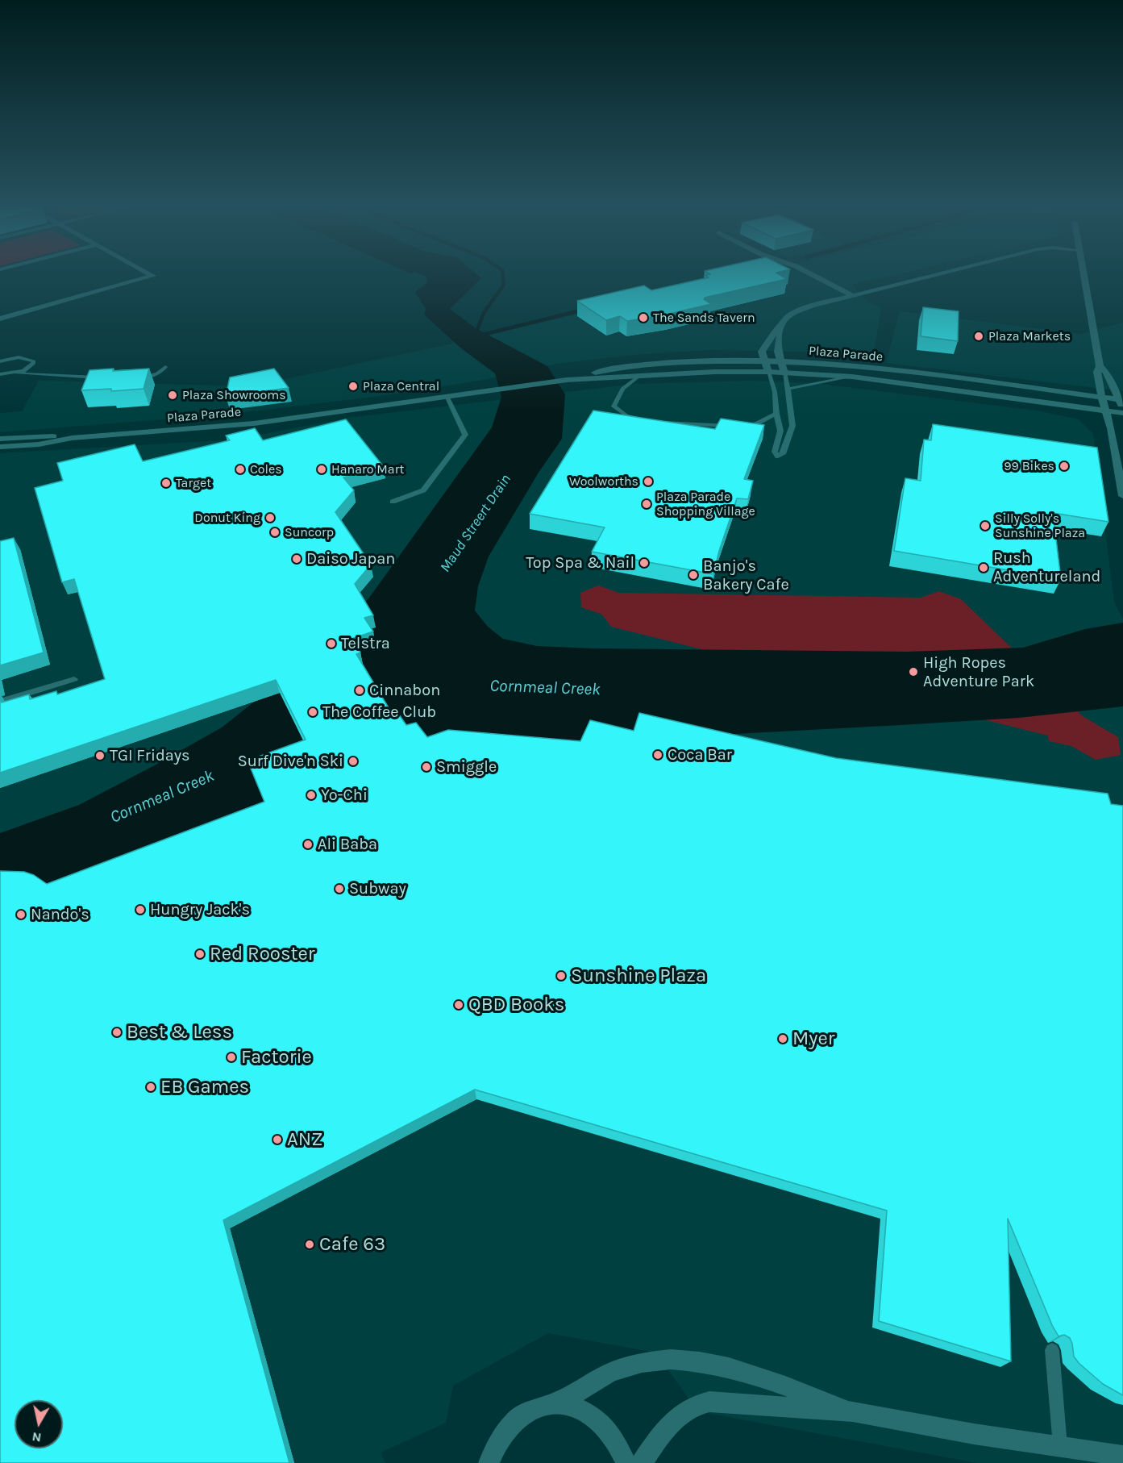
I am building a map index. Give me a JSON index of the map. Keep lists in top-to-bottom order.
{
  "streets": {
    "street": ["Plaza Parade"]
  },
  "water": ["Maud Streert Drain", "Cornmeal Creek"],
  "places": [
    "The Sands Tavern",
    "Plaza Markets",
    "Plaza Central",
    "Plaza Showrooms",
    "99 Bikes",
    "Coles",
    "Hanaro Mart",
    "Woolworths",
    "Target",
    "Plaza Parade Shopping Village",
    "Donut King",
    "Silly Solly's Sunshine Plaza",
    "Suncorp",
    "Daiso Japan",
    "Top Spa & Nail",
    "Rush Adventureland",
    "Banjo's Bakery Cafe",
    "Telstra",
    "High Ropes Adventure Park",
    "Cinnabon",
    "The Coffee Club",
    "Coca Bar",
    "TGI Fridays",
    "Surf Dive'n Ski",
    "Smiggle",
    "Yo-Chi",
    "Ali Baba",
    "Subway",
    "Hungry Jack's",
    "Nando's",
    "Red Rooster",
    "Sunshine Plaza",
    "QBD Books",
    "Best & Less",
    "Myer",
    "Factorie",
    "EB Games",
    "ANZ",
    "Cafe 63"
  ],
  "north": "bottom"
}
